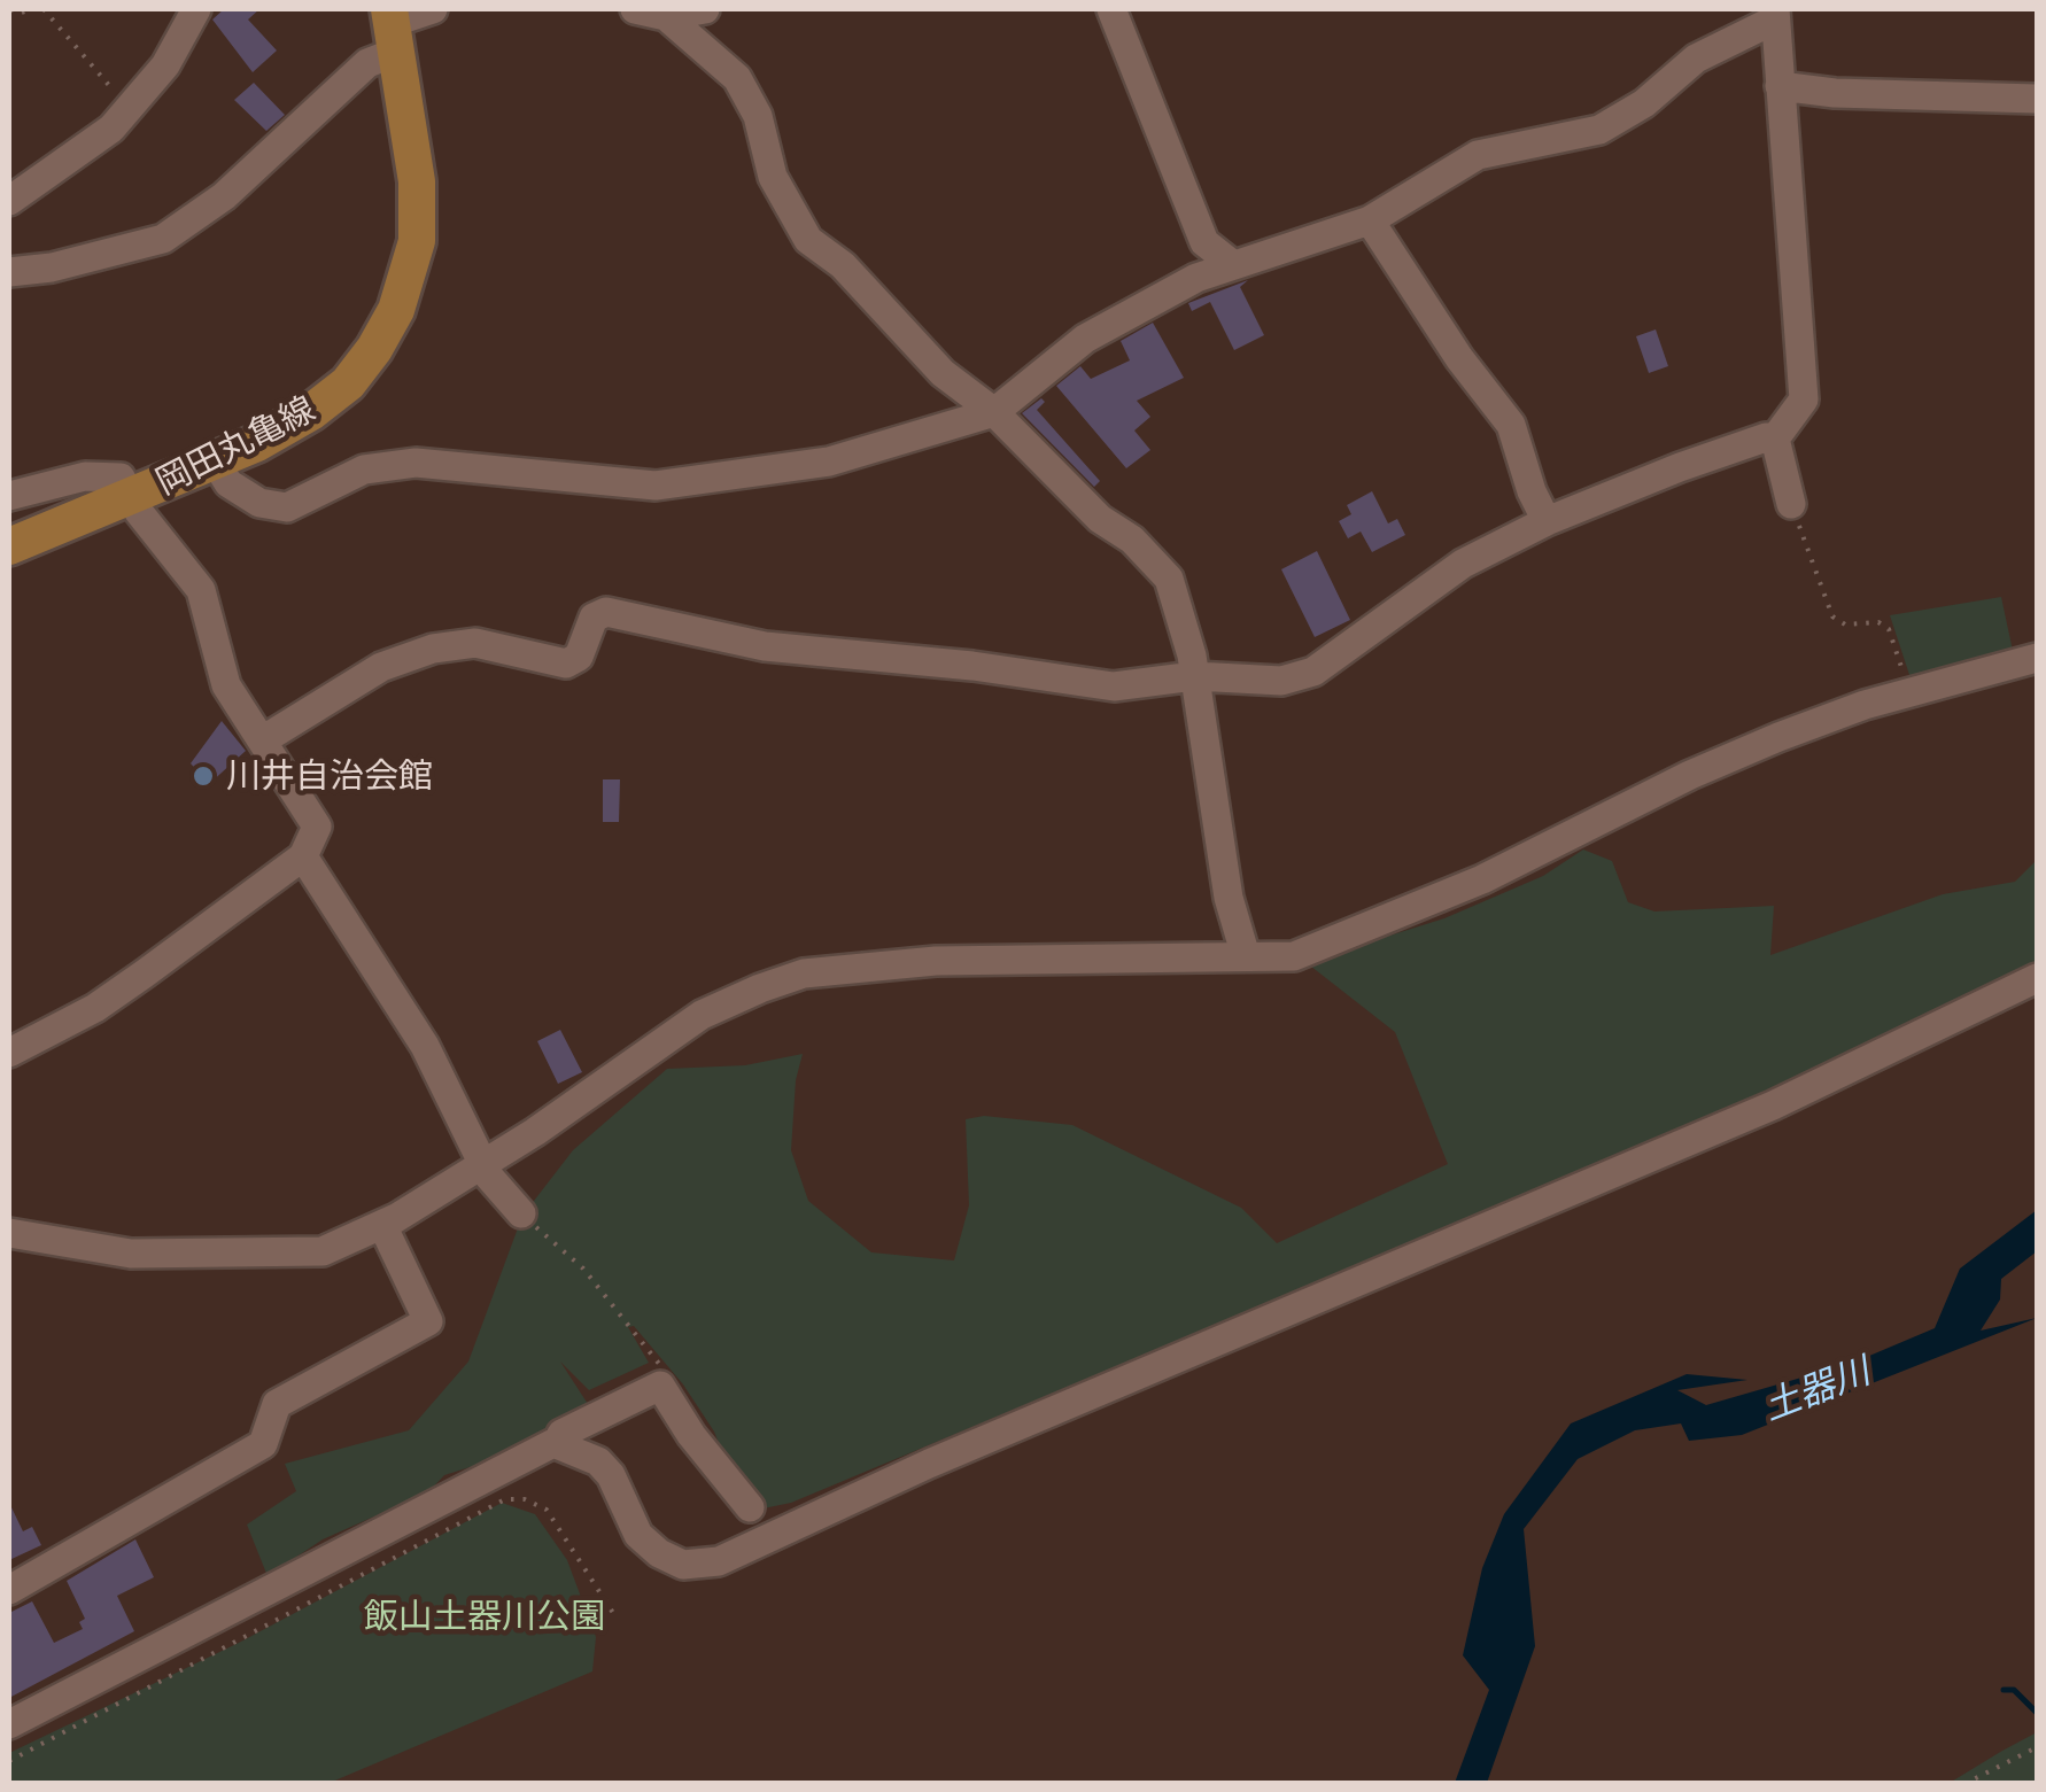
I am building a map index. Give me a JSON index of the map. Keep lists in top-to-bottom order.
{
  "streets": {
    "main road": ["岡田丸亀線"]
  },
  "water": ["土器川"],
  "parks": ["飯山土器川公園"],
  "places": ["川井自治会館"]
}
